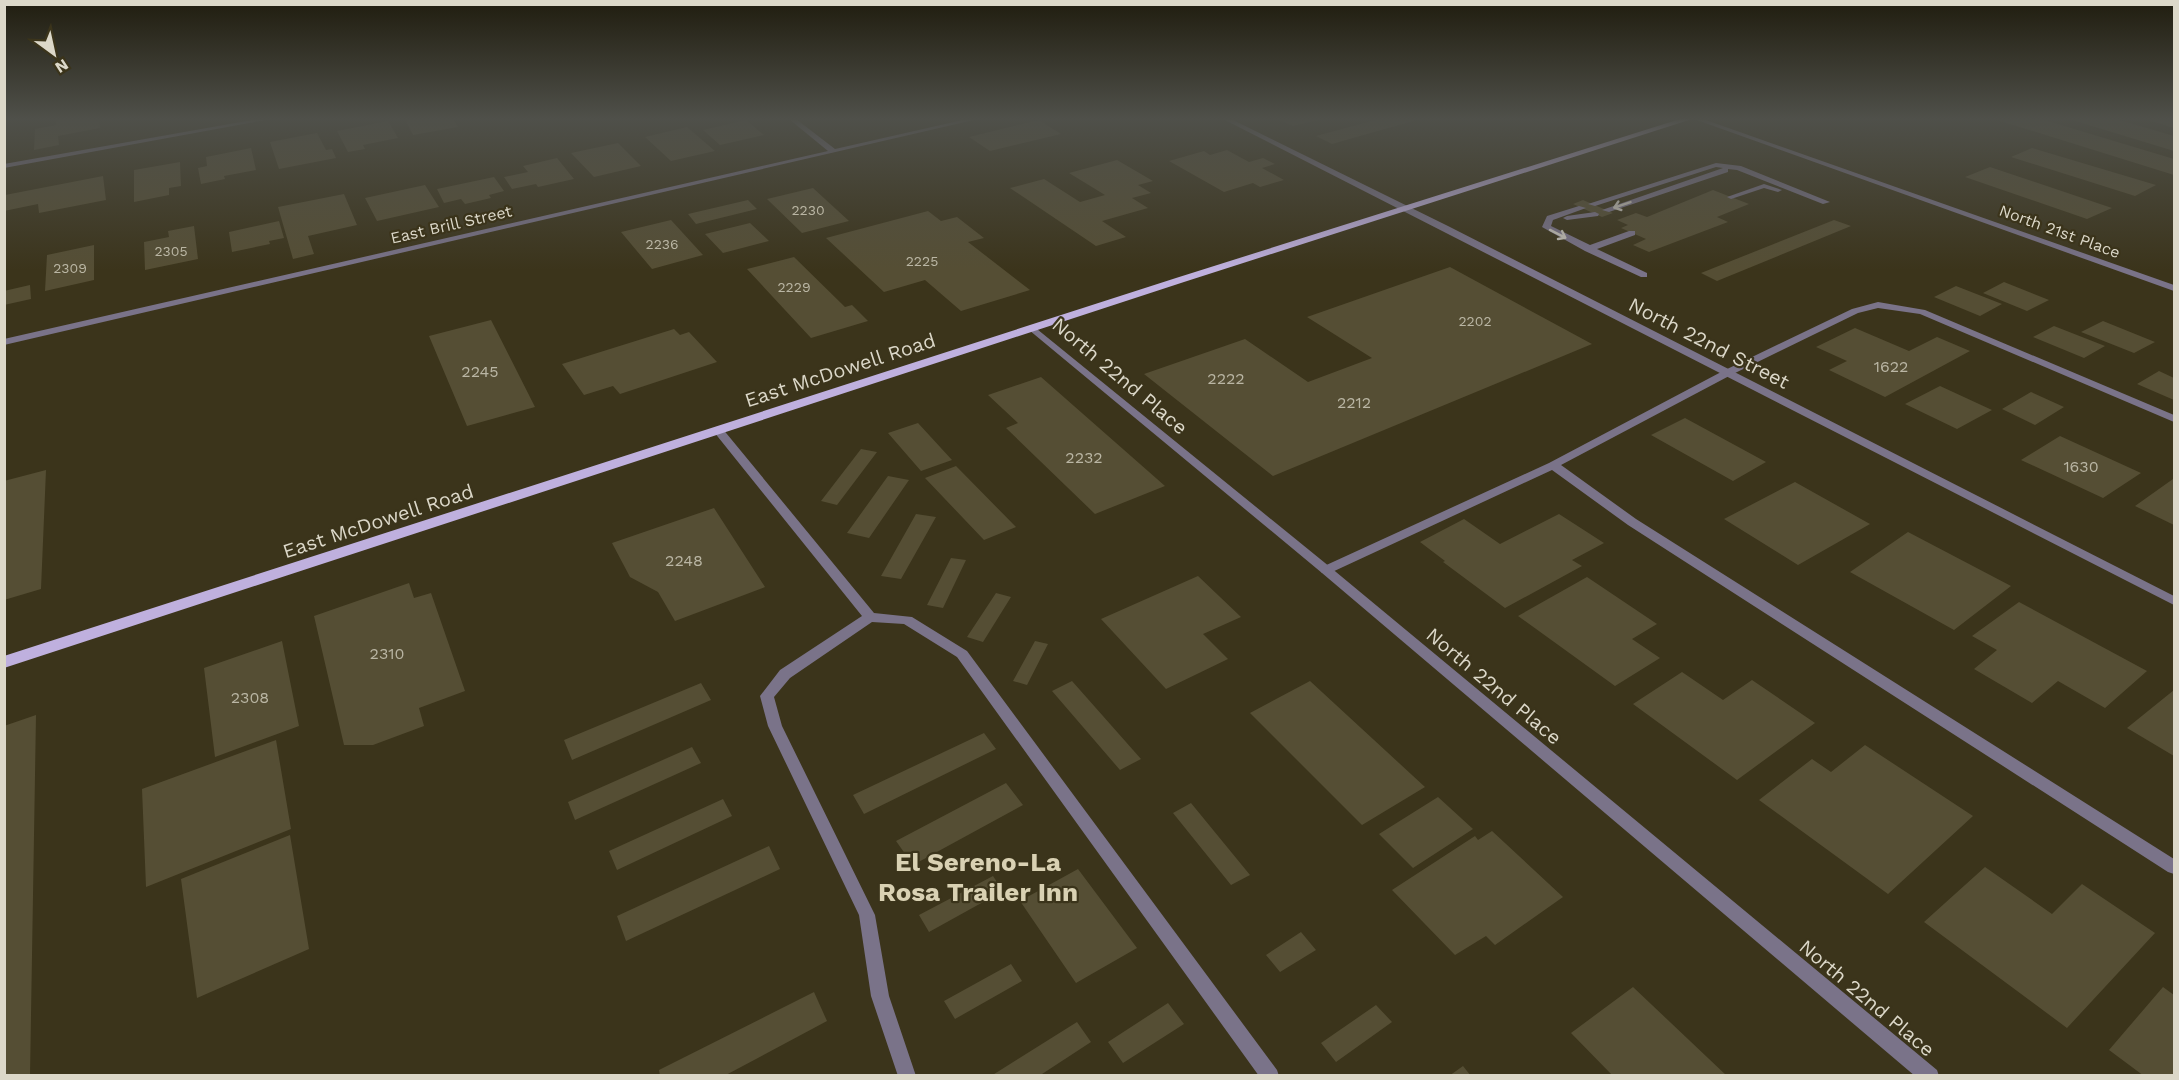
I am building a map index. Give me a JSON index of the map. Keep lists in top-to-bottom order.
{
  "streets": {
    "main road": ["East McDowell Road"],
    "street": [
      "East Brill Street",
      "North 21st Place",
      "North 22nd Street",
      "North 22nd Place"
    ]
  },
  "crossings": [
    ["North 22nd Street", "East McDowell Road"],
    ["East McDowell Road", "North 22nd Place"]
  ],
  "districts": ["El Sereno-La Rosa Trailer Inn"],
  "house_numbers": [
    "2230",
    "2236",
    "2305",
    "2225",
    "2309",
    "2229",
    "2202",
    "1622",
    "2245",
    "2222",
    "2212",
    "2232",
    "1630",
    "2248",
    "2310",
    "2308"
  ],
  "north": "bottom right"
}
